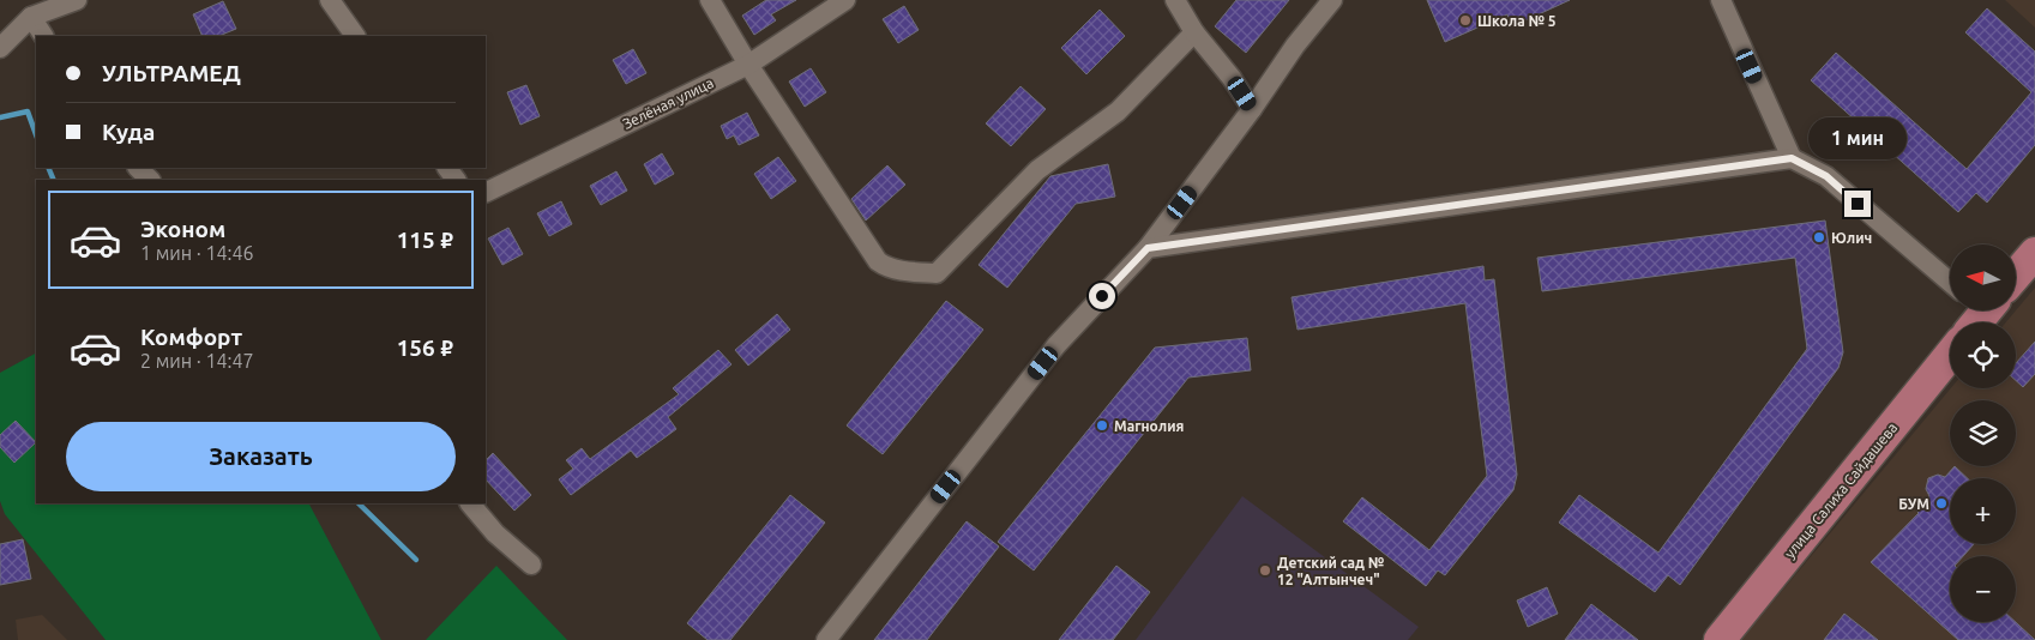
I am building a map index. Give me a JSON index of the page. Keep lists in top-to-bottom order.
{
  "streets": {
    "highway": ["улица Салиха Сайдашева"],
    "street": ["Зелёная улица"]
  },
  "places": [
    "Школа № 5",
    "Юлич",
    "Магнолия",
    "БУМ",
    "Детский сад № 12 \"Алтынчеч\""
  ],
  "north": "left",
  "page": {
    "banner": ["УЛЬТРАМЕД", "Куда"],
    "bubble": "1 мин",
    "list": [
      {
        "name": "Эконом",
        "note": "1 мин · 14:46",
        "value": "115 ₽"
      },
      {
        "name": "Комфорт",
        "note": "2 мин · 14:47",
        "value": "156 ₽"
      }
    ],
    "map_buttons": ["+", "−"],
    "buttons": "Заказать"
  }
}
